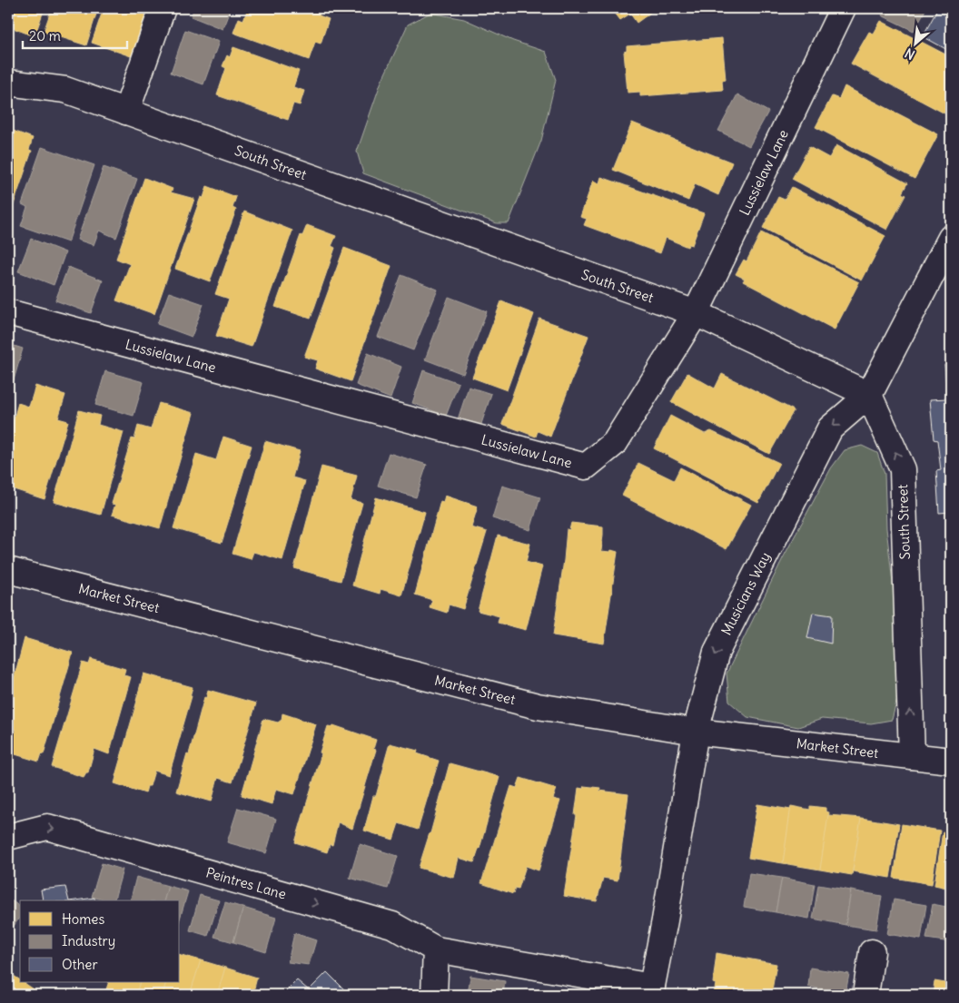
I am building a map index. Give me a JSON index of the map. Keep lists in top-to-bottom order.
{
  "streets": {
    "street": [
      "South Street",
      "Lussielaw Lane",
      "Musicians Way",
      "Market Street",
      "Peintres Lane"
    ]
  },
  "crossings": [
    ["South Street", "Lussielaw Lane"],
    ["South Street", "Musicians Way"],
    ["South Street", "Market Street"],
    ["Musicians Way", "Market Street"],
    ["Musicians Way", "Peintres Lane"]
  ],
  "one_way": ["Musicians Way", "Peintres Lane"],
  "legend": ["Homes", "Industry", "Other"],
  "scale_bar": "20 m",
  "north": "bottom left"
}
